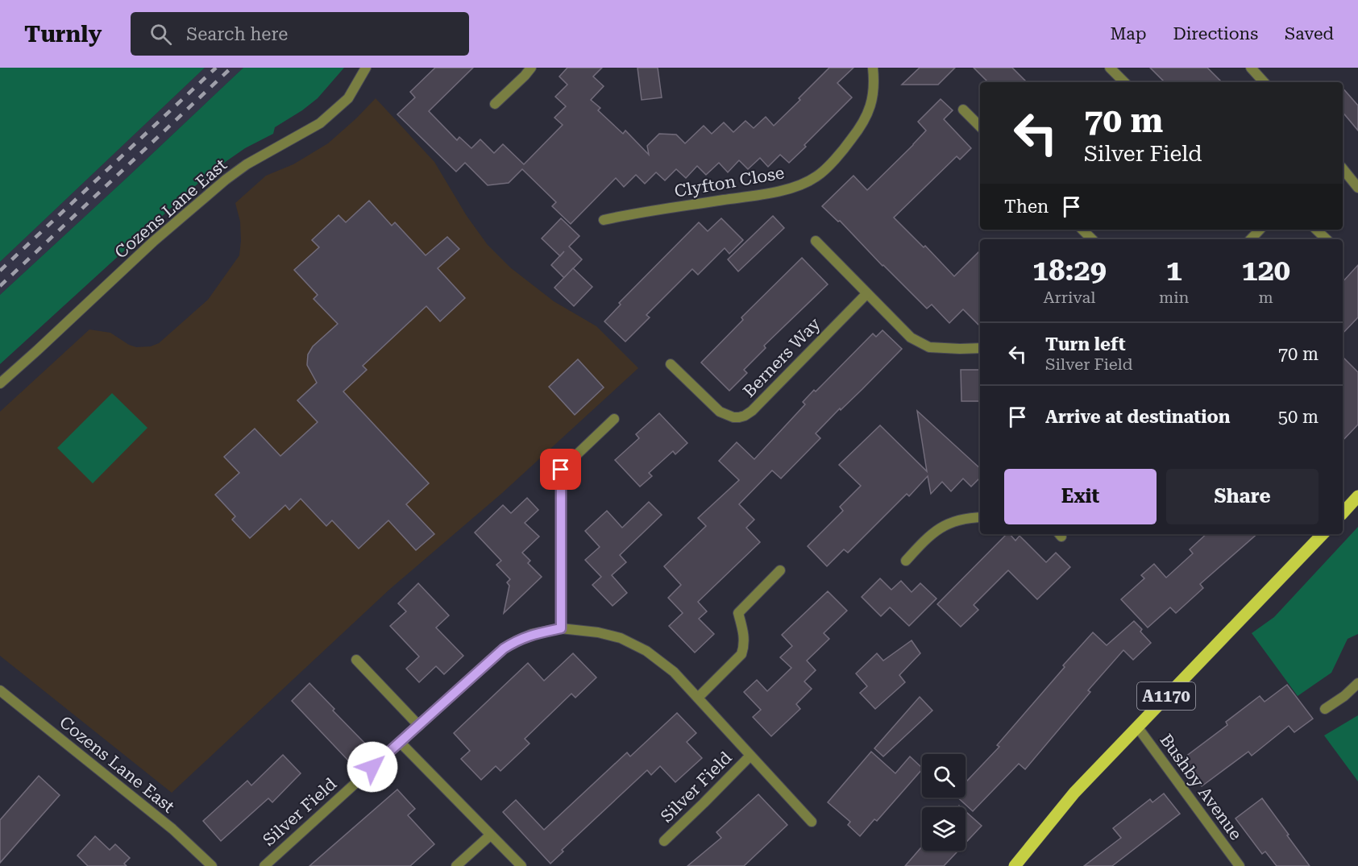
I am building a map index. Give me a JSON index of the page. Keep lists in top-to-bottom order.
{
  "streets": {
    "main road": ["A1170"],
    "street": [
      "Clyfton Close",
      "Cozens Lane East",
      "Berners Way",
      "Silver Field",
      "Bushby Avenue"
    ]
  },
  "crossings": [
    ["A1170", "Bushby Avenue"]
  ],
  "page": {
    "header": "Turnly",
    "search": "Search here",
    "nav": ["Map", "Directions", "Saved"],
    "turn": ["70 m", "Silver Field"],
    "then": "Then",
    "eta": [
      "18:29",
      "Arrival",
      "1",
      "min",
      "120",
      "m"
    ],
    "list": [
      {
        "name": "Turn left",
        "note": "Silver Field",
        "value": "70 m"
      },
      {
        "name": "Arrive at destination",
        "value": "50 m"
      }
    ],
    "buttons": ["Exit", "Share"]
  }
}
